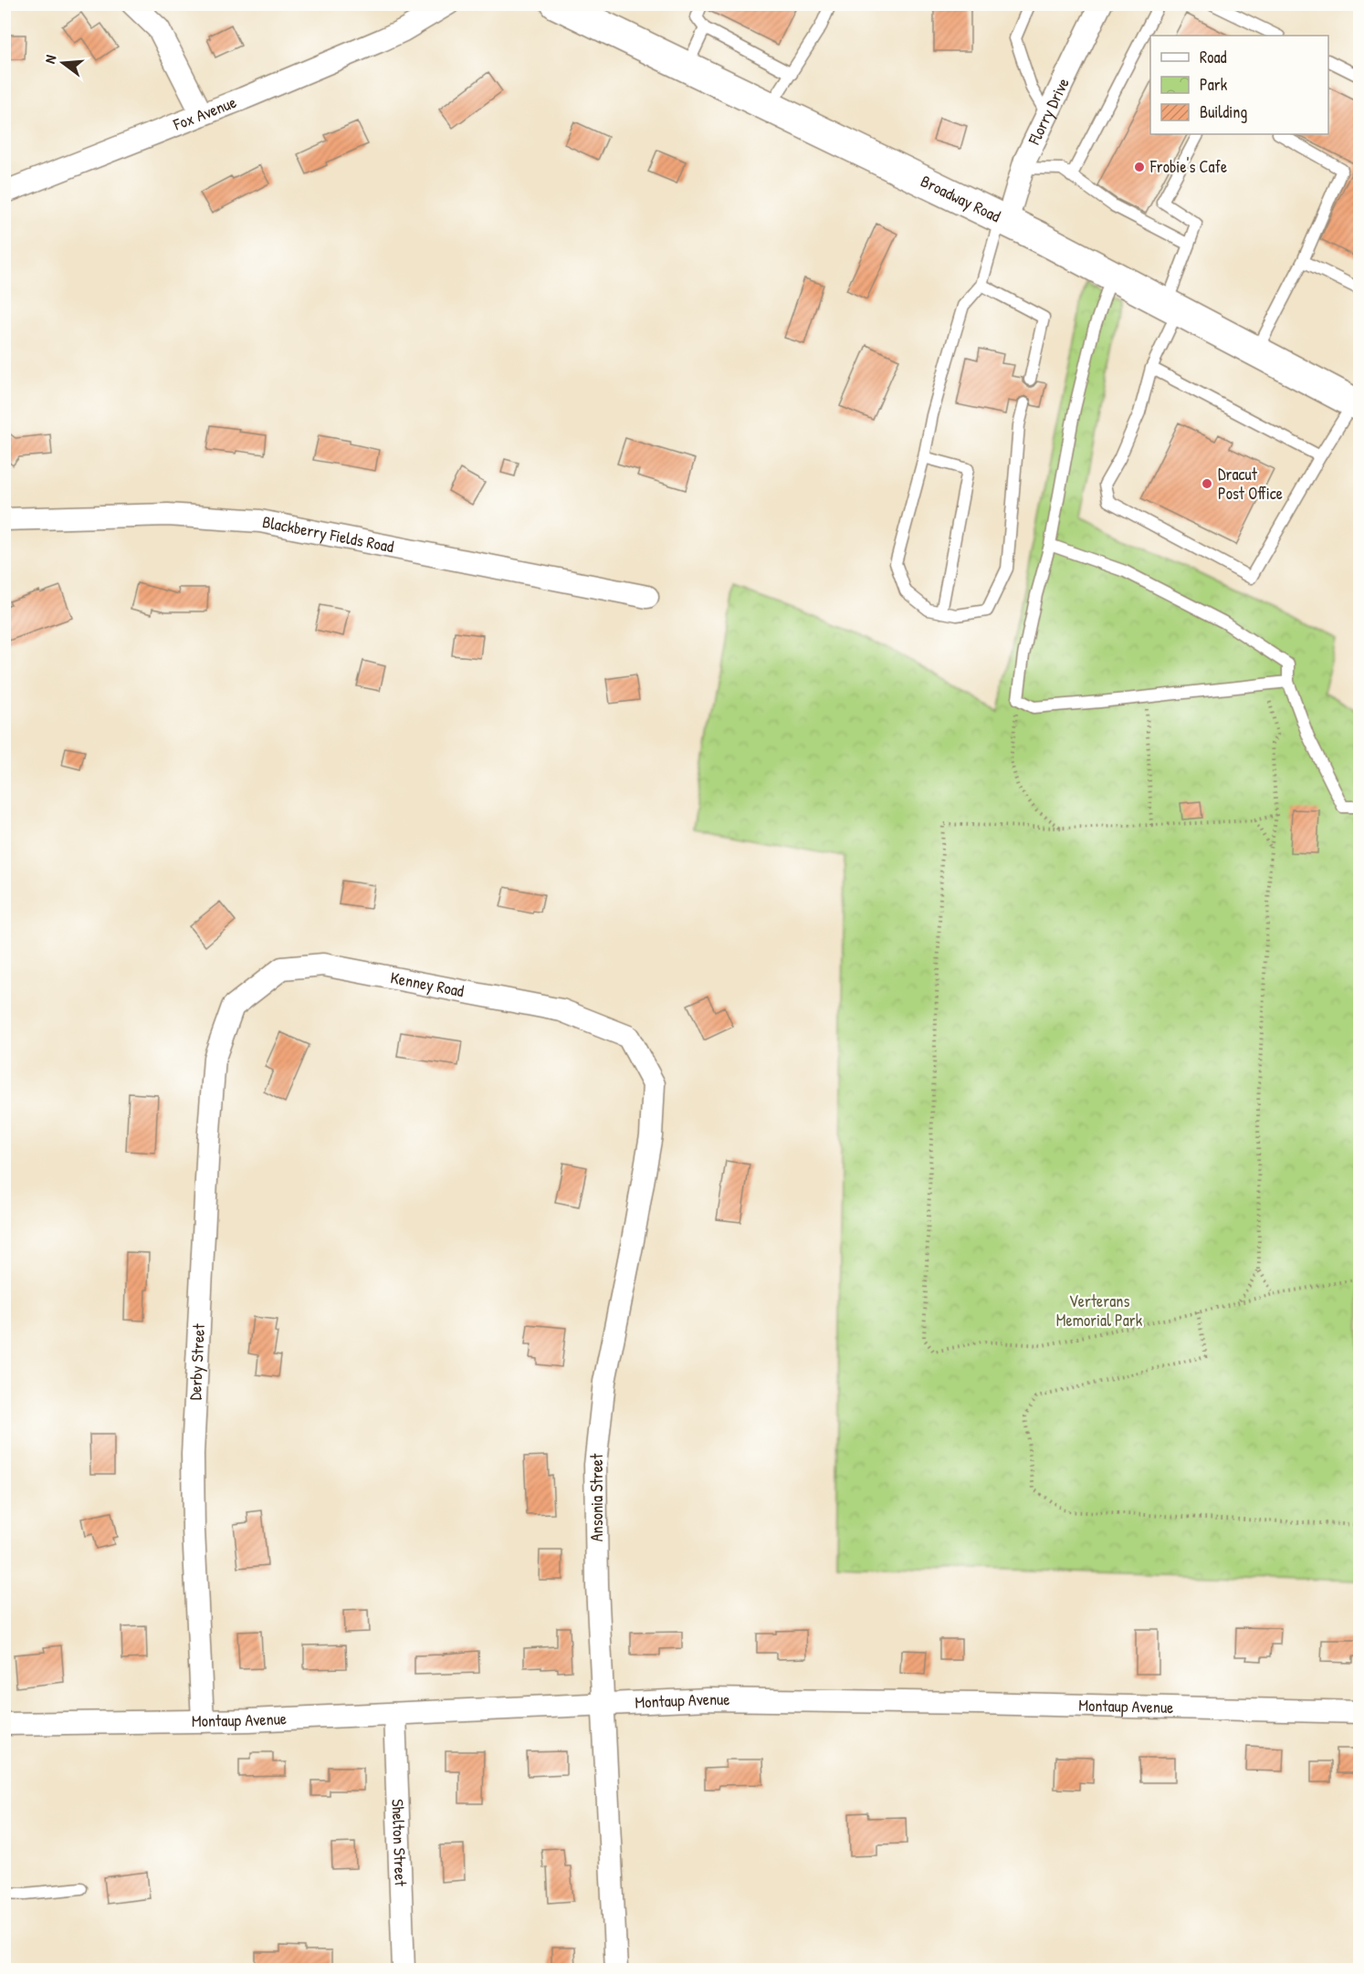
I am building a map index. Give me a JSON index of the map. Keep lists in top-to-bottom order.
{
  "streets": {
    "main road": ["Broadway Road"],
    "street": [
      "Florry Drive",
      "Fox Avenue",
      "Blackberry Fields Road",
      "Kenney Road",
      "Derby Street",
      "Ansonia Street",
      "Montaup Avenue",
      "Shelton Street"
    ]
  },
  "crossings": [
    ["Florry Drive", "Broadway Road"],
    ["Kenney Road", "Derby Street"],
    ["Kenney Road", "Ansonia Street"],
    ["Derby Street", "Montaup Avenue"],
    ["Ansonia Street", "Montaup Avenue"],
    ["Montaup Avenue", "Shelton Street"]
  ],
  "parks": ["Verterans Memorial Park"],
  "places": ["Frobie's Cafe", "Dracut Post Office"],
  "legend": ["Road", "Park", "Building"],
  "north": "left"
}
